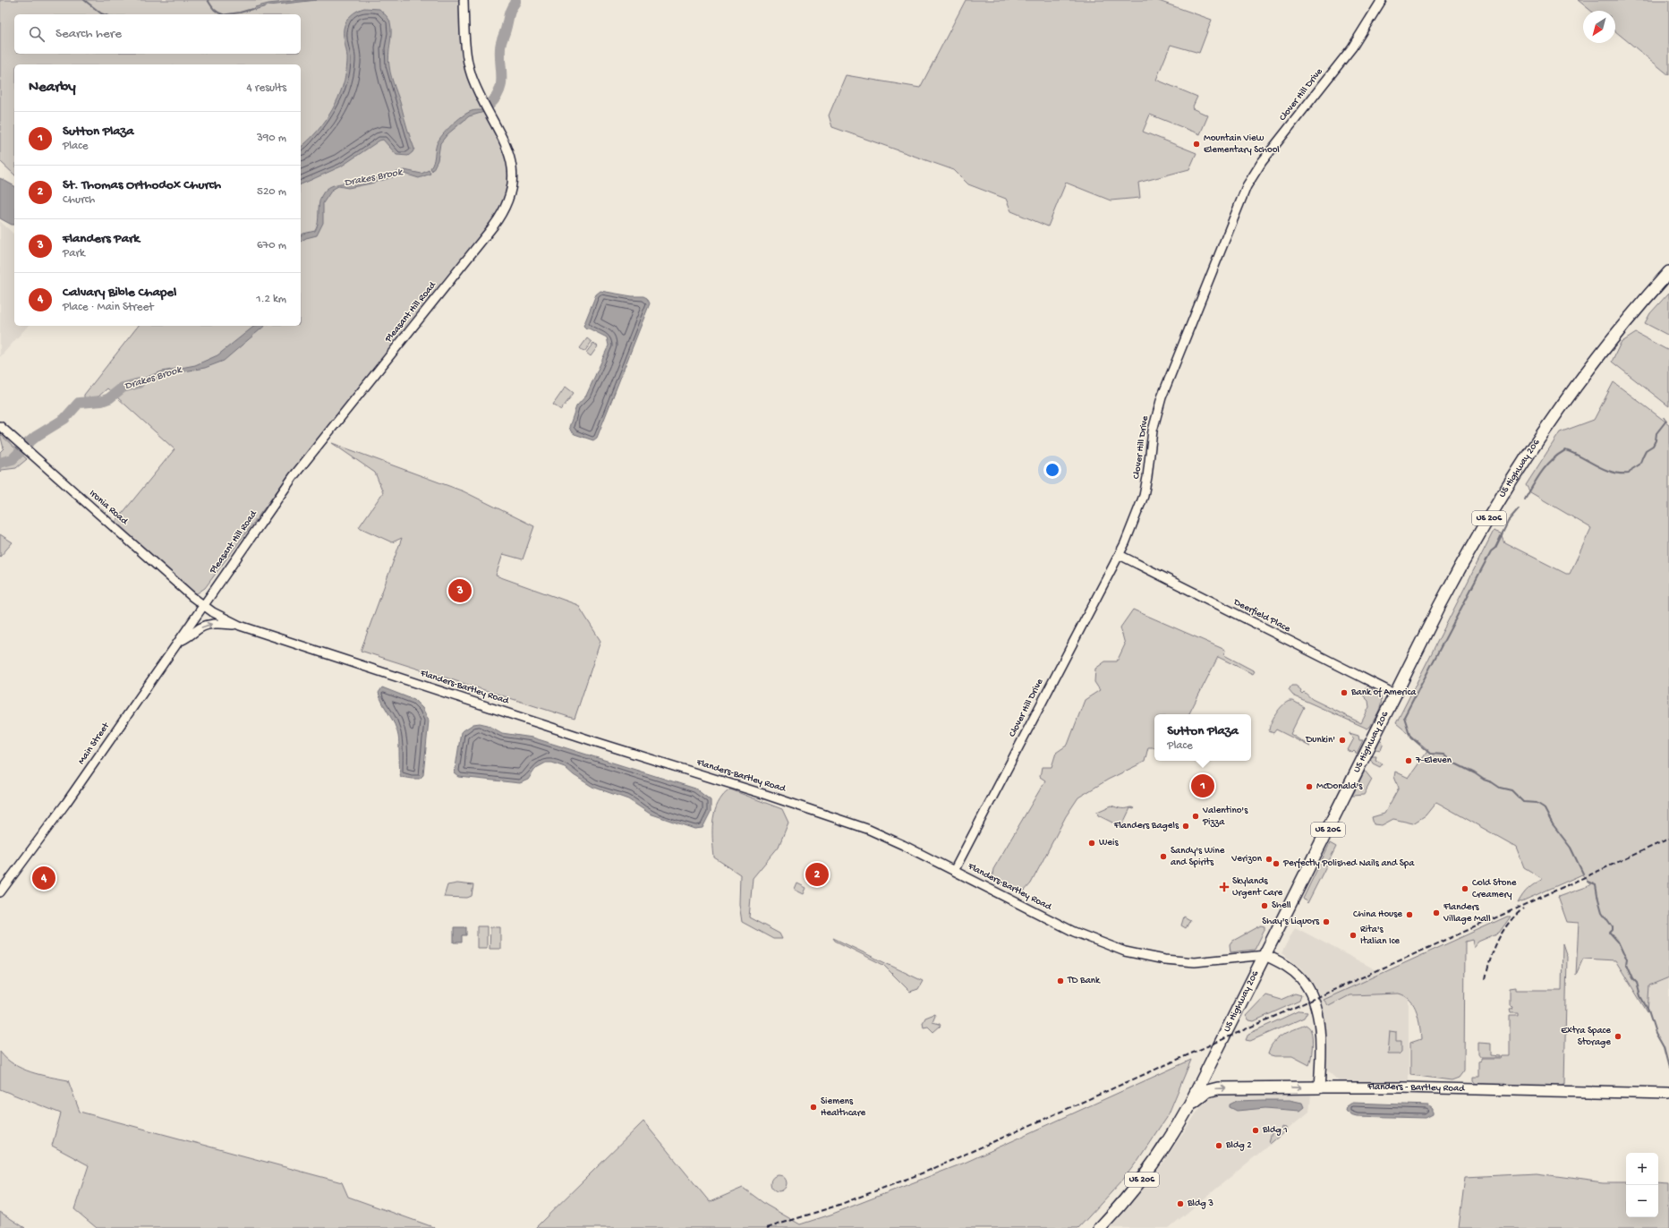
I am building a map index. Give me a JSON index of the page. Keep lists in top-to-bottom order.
{
  "streets": {
    "highway": ["US Highway 206", "US 206"],
    "main road": ["Flanders - Bartley Road"],
    "street": [
      "Clover Hill Drive",
      "Pleasant Hill Road",
      "Ironia Road",
      "Deerfield Place",
      "Flanders-Bartley Road",
      "Main Street"
    ]
  },
  "crossings": [
    ["Clover Hill Drive", "Deerfield Place"],
    ["Clover Hill Drive", "Flanders-Bartley Road"],
    ["Pleasant Hill Road", "Ironia Road"],
    ["Pleasant Hill Road", "Flanders-Bartley Road"],
    ["Pleasant Hill Road", "Main Street"],
    ["US Highway 206", "Deerfield Place"],
    ["US Highway 206", "Flanders-Bartley Road"],
    ["Ironia Road", "Flanders-Bartley Road"],
    ["Ironia Road", "Main Street"],
    ["Flanders-Bartley Road", "Main Street"]
  ],
  "water": ["Drakes Brook"],
  "places": {
    "other": [
      "Mountain View Elementary School",
      "Bank of America",
      "Dunkin'",
      "7-Eleven",
      "McDonald's",
      "Valentino's Pizza",
      "Flanders Bagels",
      "Weis",
      "Sandy's Wine and Spirits",
      "Verizon",
      "Perfectly Polished Nails and Spa",
      "Cold Stone Creamery",
      "Shell",
      "Flanders Village Mall",
      "China House",
      "Shay's Liquors",
      "Rita's Italian Ice",
      "TD Bank",
      "Extra Space Storage",
      "Siemens Healthcare",
      "Bldg 1",
      "Bldg 2",
      "Bldg 3"
    ],
    "health": ["Skylands Urgent Care"]
  },
  "north": "bottom left",
  "page": {
    "search": "Search here",
    "heading": ["Nearby", "4 results"],
    "list": [
      {
        "mark": "1",
        "name": "Sutton Plaza",
        "note": "Place",
        "value": "390 m"
      },
      {
        "mark": "2",
        "name": "St. Thomas Orthodox Church",
        "note": "Church",
        "value": "520 m"
      },
      {
        "mark": "3",
        "name": "Flanders Park",
        "note": "Park",
        "value": "670 m"
      },
      {
        "mark": "4",
        "name": "Calvary Bible Chapel",
        "note": "Place · Main Street",
        "value": "1.2 km"
      }
    ],
    "pins": [
      "3",
      "1",
      "2",
      "4"
    ],
    "popup": ["Sutton Plaza", "Place"],
    "map_buttons": ["+", "−"]
  }
}
